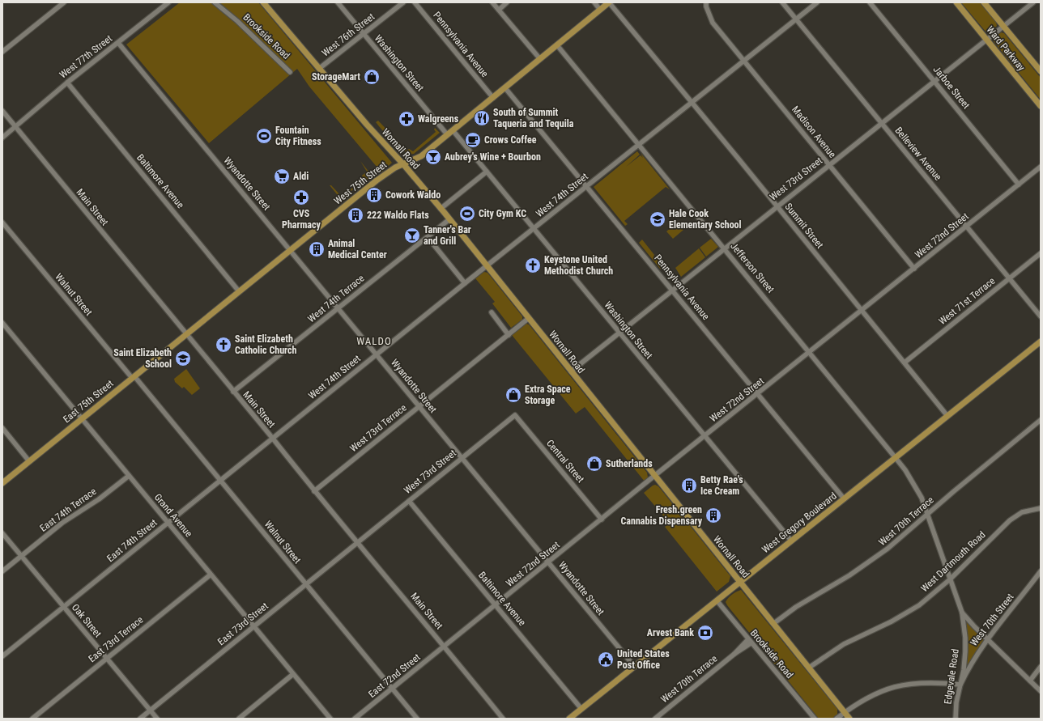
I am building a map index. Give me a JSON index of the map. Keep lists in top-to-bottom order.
{
  "streets": {
    "main road": [
      "Ward Parkway",
      "Wornall Road",
      "West 75th Street",
      "East 75th Street",
      "West Gregory Boulevard"
    ],
    "street": [
      "West 76th Street",
      "Brookside Road",
      "Pennsylvania Avenue",
      "West 77th Street",
      "Washington Street",
      "Jarboe Street",
      "Madison Avenue",
      "Belleview Avenue",
      "West 73rd Street",
      "Baltimore Avenue",
      "Wyandotte Street",
      "West 74th Street",
      "Main Street",
      "Summit Street",
      "West 72nd Street",
      "Jefferson Street",
      "Walnut Street",
      "West 74th Terrace",
      "West 71st Terrace",
      "West 73rd Terrace",
      "Central Street",
      "East 74th Terrace",
      "Grand Avenue",
      "West 70th Terrace",
      "East 74th Street",
      "West Dartmouth Road",
      "West 70th Street",
      "Oak Street",
      "East 73rd Street",
      "East 73rd Terrace",
      "East 72nd Street",
      "Edgevale Road"
    ]
  },
  "crossings": [
    ["West 76th Street", "Washington Street"],
    ["West 76th Street", "Wornall Road"],
    ["Brookside Road", "West 70th Terrace"],
    ["Brookside Road", "West Gregory Boulevard"],
    ["Pennsylvania Avenue", "West 73rd Street"],
    ["Pennsylvania Avenue", "West 75th Street"],
    ["Pennsylvania Avenue", "West 74th Street"],
    ["Pennsylvania Avenue", "West 72nd Street"],
    ["Pennsylvania Avenue", "West Gregory Boulevard"],
    ["Ward Parkway", "West 73rd Street"],
    ["West 77th Street", "Baltimore Avenue"],
    ["West 77th Street", "Wyandotte Street"],
    ["West 77th Street", "Main Street"],
    ["Washington Street", "West 73rd Street"],
    ["Washington Street", "West 75th Street"],
    ["Washington Street", "West 74th Street"],
    ["Washington Street", "West 72nd Street"],
    ["Washington Street", "West Gregory Boulevard"],
    ["Jarboe Street", "West 73rd Street"],
    ["Jarboe Street", "West 72nd Street"],
    ["Madison Avenue", "West 73rd Street"],
    ["Madison Avenue", "West 74th Street"],
    ["Madison Avenue", "West 72nd Street"],
    ["Wornall Road", "West 73rd Street"],
    ["Wornall Road", "West 75th Street"],
    ["Wornall Road", "West 74th Street"],
    ["Wornall Road", "West 72nd Street"],
    ["Wornall Road", "West 74th Terrace"],
    ["Wornall Road", "West 73rd Terrace"],
    ["Wornall Road", "West 70th Terrace"],
    ["Wornall Road", "West Gregory Boulevard"],
    ["Wornall Road", "West Dartmouth Road"],
    ["Belleview Avenue", "West 73rd Street"],
    ["Belleview Avenue", "West 74th Street"],
    ["Belleview Avenue", "West 72nd Street"],
    ["Belleview Avenue", "West 71st Terrace"],
    ["West 73rd Street", "Baltimore Avenue"],
    ["West 73rd Street", "Wyandotte Street"],
    ["West 73rd Street", "Main Street"],
    ["West 73rd Street", "Summit Street"],
    ["West 73rd Street", "Jefferson Street"],
    ["West 73rd Street", "Central Street"],
    ["West 73rd Street", "East 73rd Street"],
    ["Baltimore Avenue", "West 75th Street"],
    ["Baltimore Avenue", "West 72nd Street"],
    ["Baltimore Avenue", "West Gregory Boulevard"],
    ["West 75th Street", "Wyandotte Street"],
    ["West 75th Street", "Main Street"],
    ["West 75th Street", "Summit Street"],
    ["West 75th Street", "Jefferson Street"],
    ["West 75th Street", "East 75th Street"],
    ["Wyandotte Street", "West 74th Street"],
    ["Wyandotte Street", "West 72nd Street"],
    ["Wyandotte Street", "West 74th Terrace"],
    ["Wyandotte Street", "West 73rd Terrace"],
    ["Wyandotte Street", "West Gregory Boulevard"],
    ["West 74th Street", "Main Street"],
    ["West 74th Street", "Summit Street"],
    ["West 74th Street", "Jefferson Street"],
    ["West 74th Street", "East 74th Street"],
    ["Main Street", "West 72nd Street"],
    ["Main Street", "West 74th Terrace"],
    ["Main Street", "East 75th Street"],
    ["Main Street", "West 73rd Terrace"],
    ["Main Street", "East 74th Street"],
    ["Main Street", "East 73rd Street"],
    ["Main Street", "East 72nd Street"],
    ["Summit Street", "West 72nd Street"],
    ["Summit Street", "West 71st Terrace"],
    ["Summit Street", "West Gregory Boulevard"],
    ["West 72nd Street", "Jefferson Street"],
    ["West 72nd Street", "Central Street"],
    ["West 72nd Street", "East 72nd Street"],
    ["Jefferson Street", "West Gregory Boulevard"],
    ["Jefferson Street", "Edgevale Road"],
    ["Walnut Street", "East 75th Street"],
    ["Walnut Street", "East 74th Street"],
    ["Walnut Street", "East 73rd Street"],
    ["Walnut Street", "East 72nd Street"],
    ["East 75th Street", "Grand Avenue"],
    ["East 74th Terrace", "Grand Avenue"],
    ["East 74th Terrace", "Oak Street"],
    ["Grand Avenue", "East 74th Street"],
    ["Grand Avenue", "East 73rd Street"],
    ["Grand Avenue", "East 73rd Terrace"],
    ["West 70th Terrace", "Edgevale Road"],
    ["West Gregory Boulevard", "Edgevale Road"],
    ["East 74th Street", "Oak Street"],
    ["West Dartmouth Road", "Edgevale Road"],
    ["West 70th Street", "Edgevale Road"],
    ["Oak Street", "East 73rd Street"],
    ["Oak Street", "East 73rd Terrace"]
  ],
  "districts": ["WALDO"],
  "places": {
    "shop": ["StorageMart", "Extra Space Storage", "Sutherlands"],
    "restaurant": ["South of Summit Taqueria and Tequila"],
    "pharmacy": ["Walgreens", "CVS Pharmacy"],
    "sports": ["Fountain City Fitness", "City Gym KC"],
    "cafe": ["Crows Coffee"],
    "bar": ["Aubrey's Wine + Bourbon", "Tanner's Bar and Grill"],
    "supermarket": ["Aldi"],
    "building": [
      "Cowork Waldo",
      "222 Waldo Flats",
      "Animal Medical Center",
      "Betty Rae's Ice Cream",
      "Fresh.green Cannabis Dispensary"
    ],
    "school or university": ["Hale Cook Elementary School", "Saint Elizabeth School"],
    "church": ["Keystone United Methodist Church", "Saint Elizabeth Catholic Church"],
    "bank": ["Arvest Bank"],
    "public building": ["United States Post Office"]
  }
}
